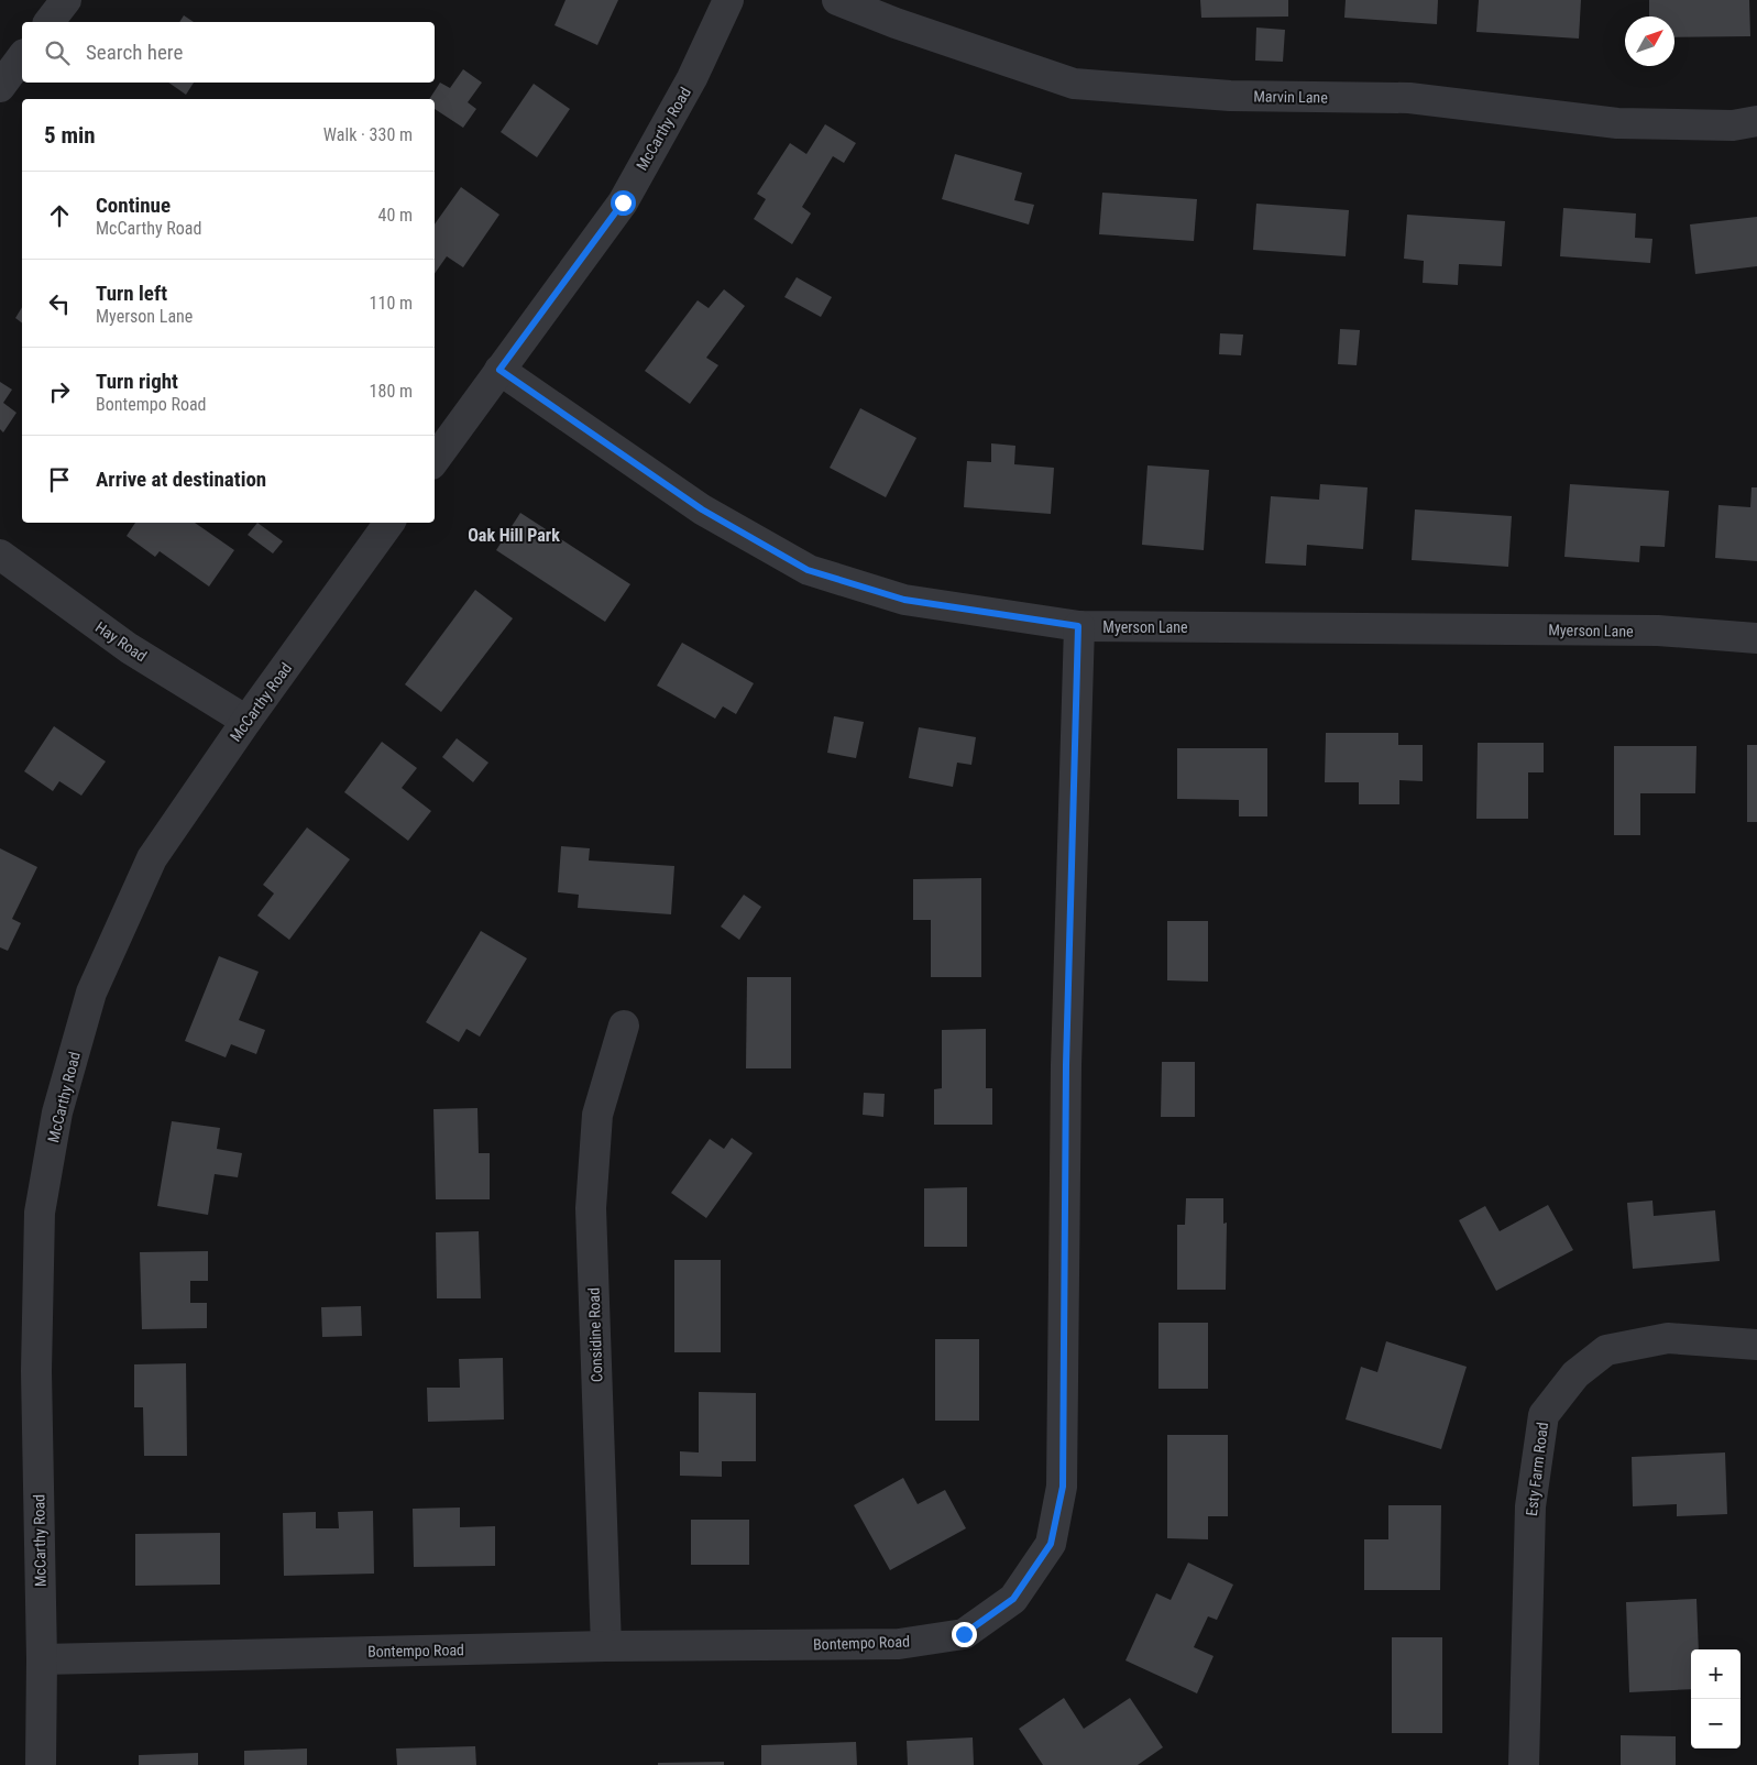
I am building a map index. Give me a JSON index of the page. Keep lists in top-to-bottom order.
{
  "streets": {
    "street": [
      "Marvin Lane",
      "McCarthy Road",
      "Myerson Lane",
      "Hay Road",
      "Considine Road",
      "Esty Farm Road",
      "Bontempo Road"
    ]
  },
  "crossings": [
    ["McCarthy Road", "Myerson Lane"],
    ["McCarthy Road", "Hay Road"],
    ["McCarthy Road", "Bontempo Road"],
    ["Myerson Lane", "Bontempo Road"],
    ["Considine Road", "Bontempo Road"]
  ],
  "districts": ["Oak Hill Park"],
  "north": "top right",
  "page": {
    "search": "Search here",
    "heading": ["5 min", "Walk · 330 m"],
    "list": [
      ["Continue", "McCarthy Road", "40 m"],
      ["Turn left", "Myerson Lane", "110 m"],
      ["Turn right", "Bontempo Road", "180 m"],
      "Arrive at destination"
    ],
    "map_buttons": ["+", "−"]
  }
}
